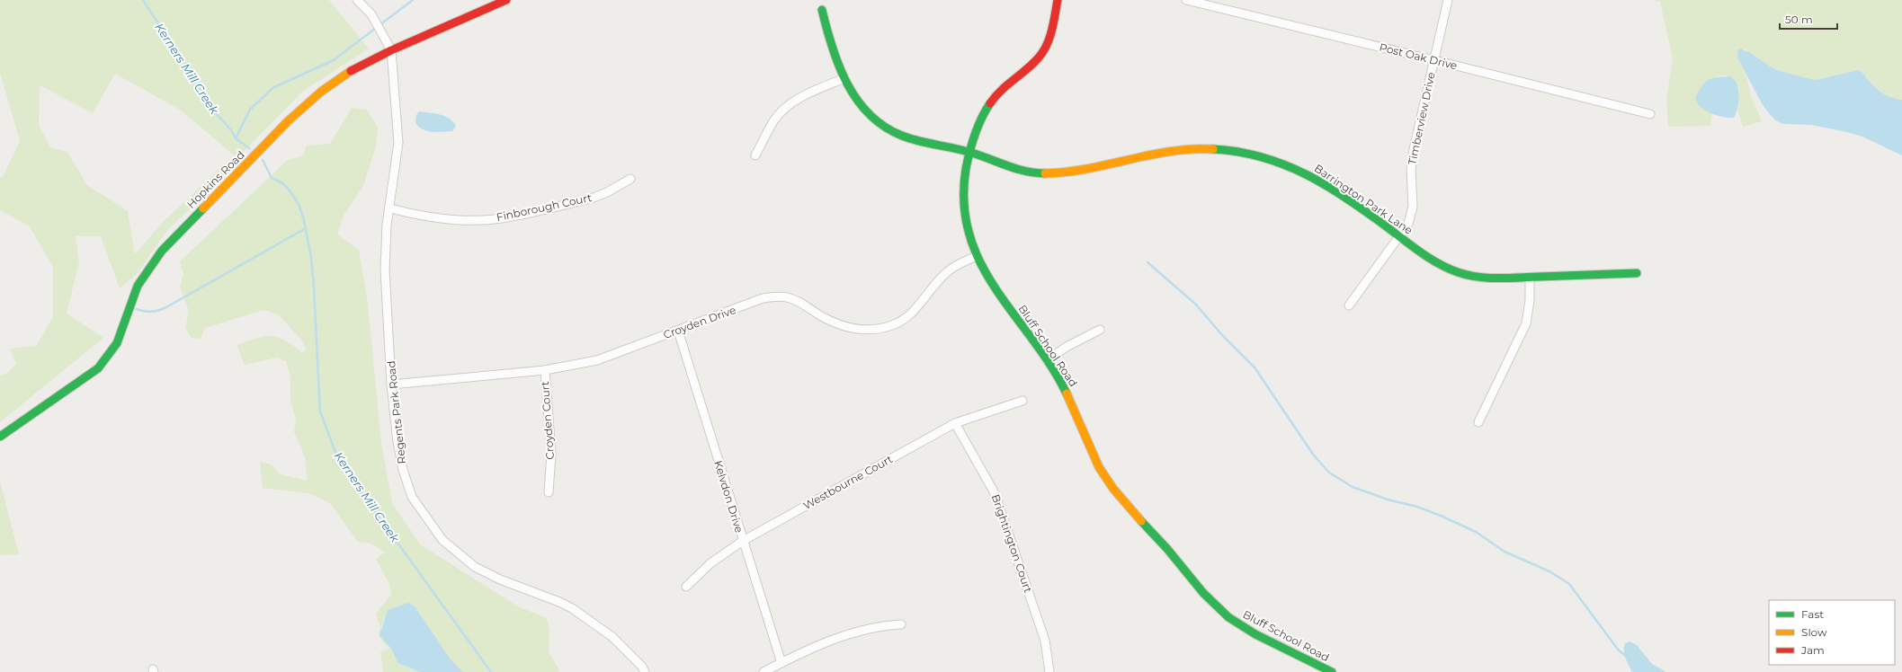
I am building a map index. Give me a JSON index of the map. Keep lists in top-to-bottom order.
{
  "streets": {
    "street": [
      "Post Oak Drive",
      "Timberview Drive",
      "Hopkins Road",
      "Barrington Park Lane",
      "Finborough Court",
      "Croyden Drive",
      "Bluff School Road",
      "Regents Park Road",
      "Croyden Court",
      "Westbourne Court",
      "Kelvdon Drive",
      "Brightington Court"
    ]
  },
  "crossings": [
    ["Post Oak Drive", "Timberview Drive"],
    ["Timberview Drive", "Barrington Park Lane"],
    ["Hopkins Road", "Regents Park Road"],
    ["Barrington Park Lane", "Bluff School Road"],
    ["Finborough Court", "Regents Park Road"],
    ["Croyden Drive", "Bluff School Road"],
    ["Croyden Drive", "Regents Park Road"],
    ["Croyden Drive", "Croyden Court"],
    ["Croyden Drive", "Kelvdon Drive"],
    ["Westbourne Court", "Kelvdon Drive"],
    ["Westbourne Court", "Brightington Court"]
  ],
  "water": ["Kerners Mill Creek"],
  "legend": ["Fast", "Slow", "Jam"],
  "scale_bar": "50 m"
}
